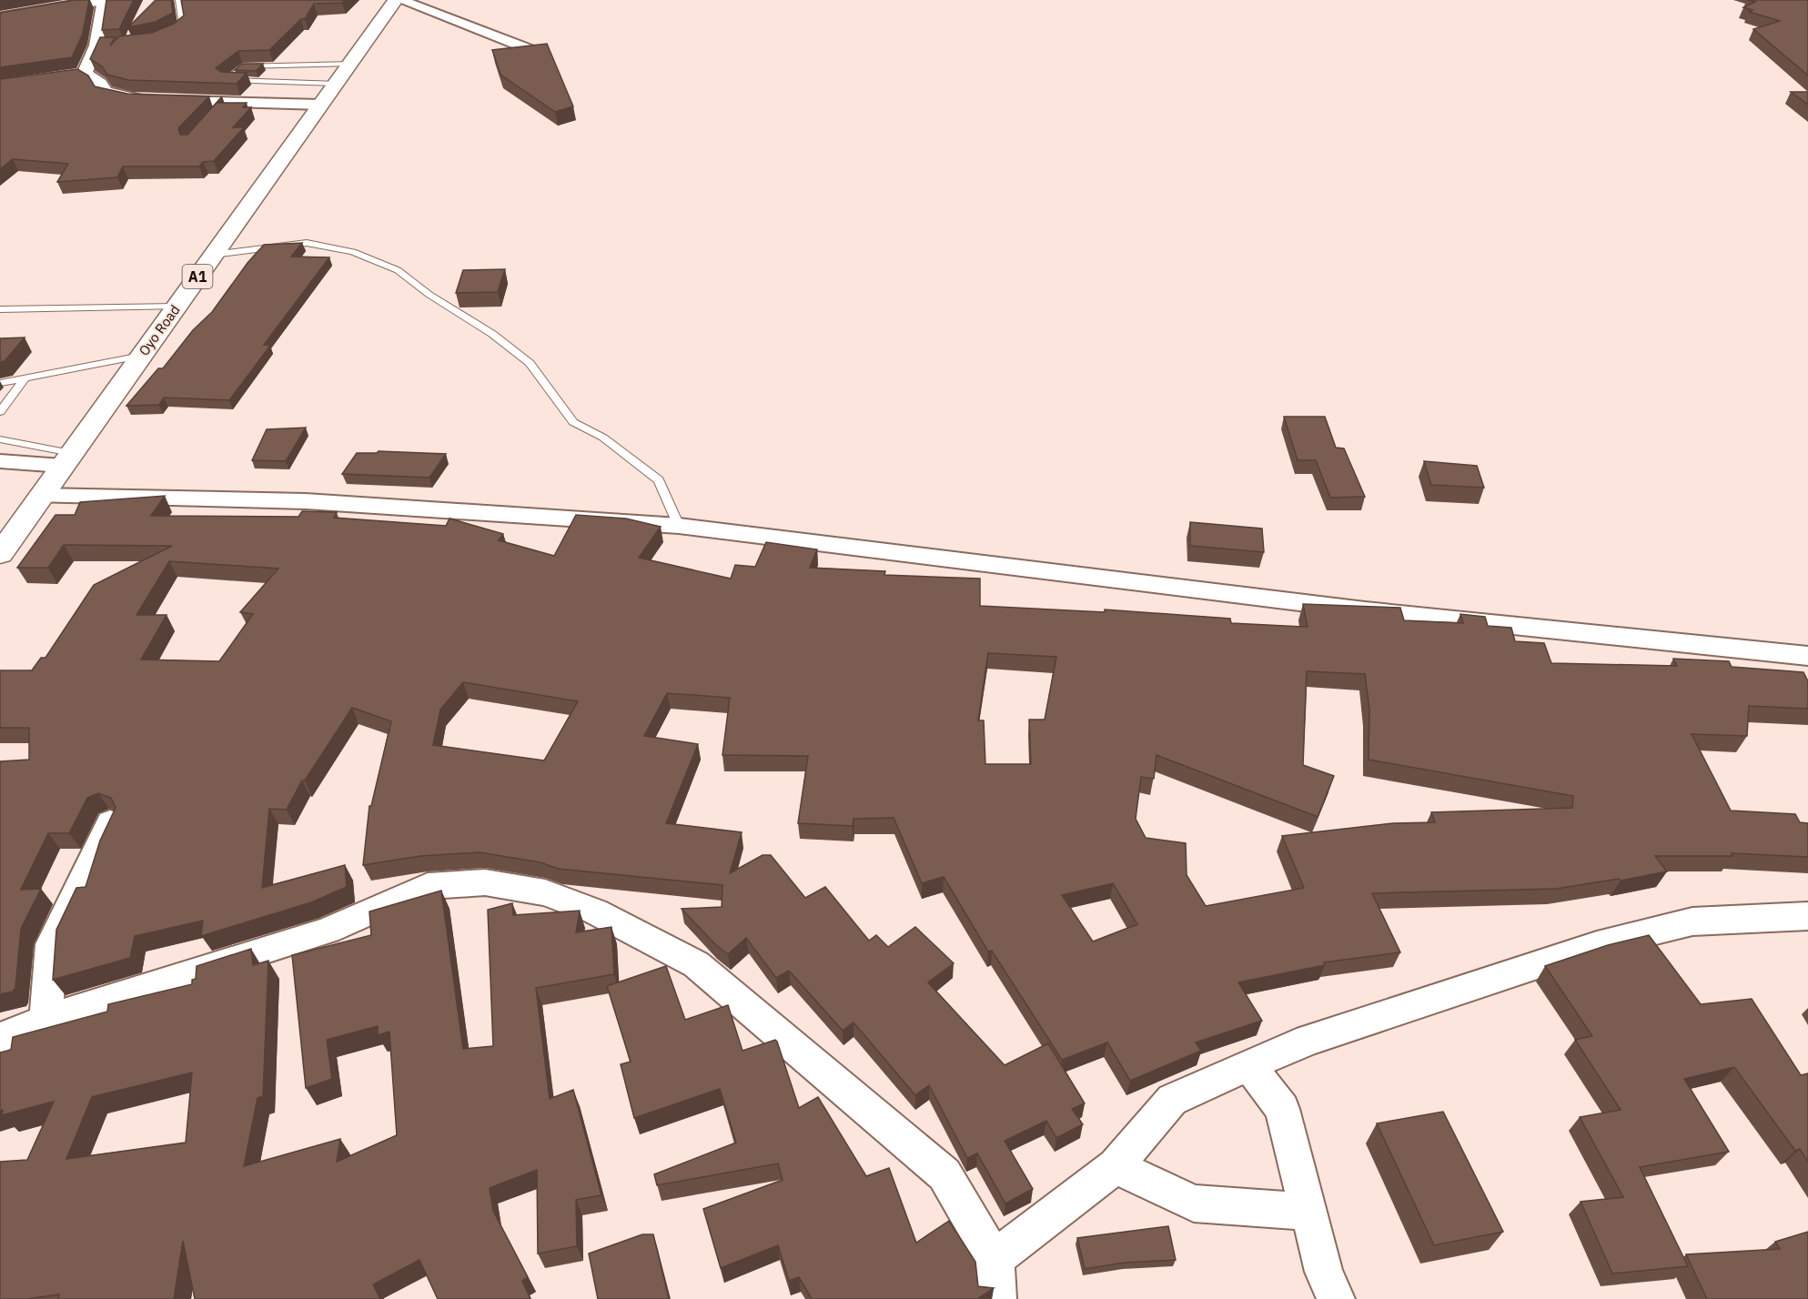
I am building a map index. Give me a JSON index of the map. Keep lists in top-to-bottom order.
{
  "streets": {
    "main road": ["A1", "Oyo Road"]
  }
}
